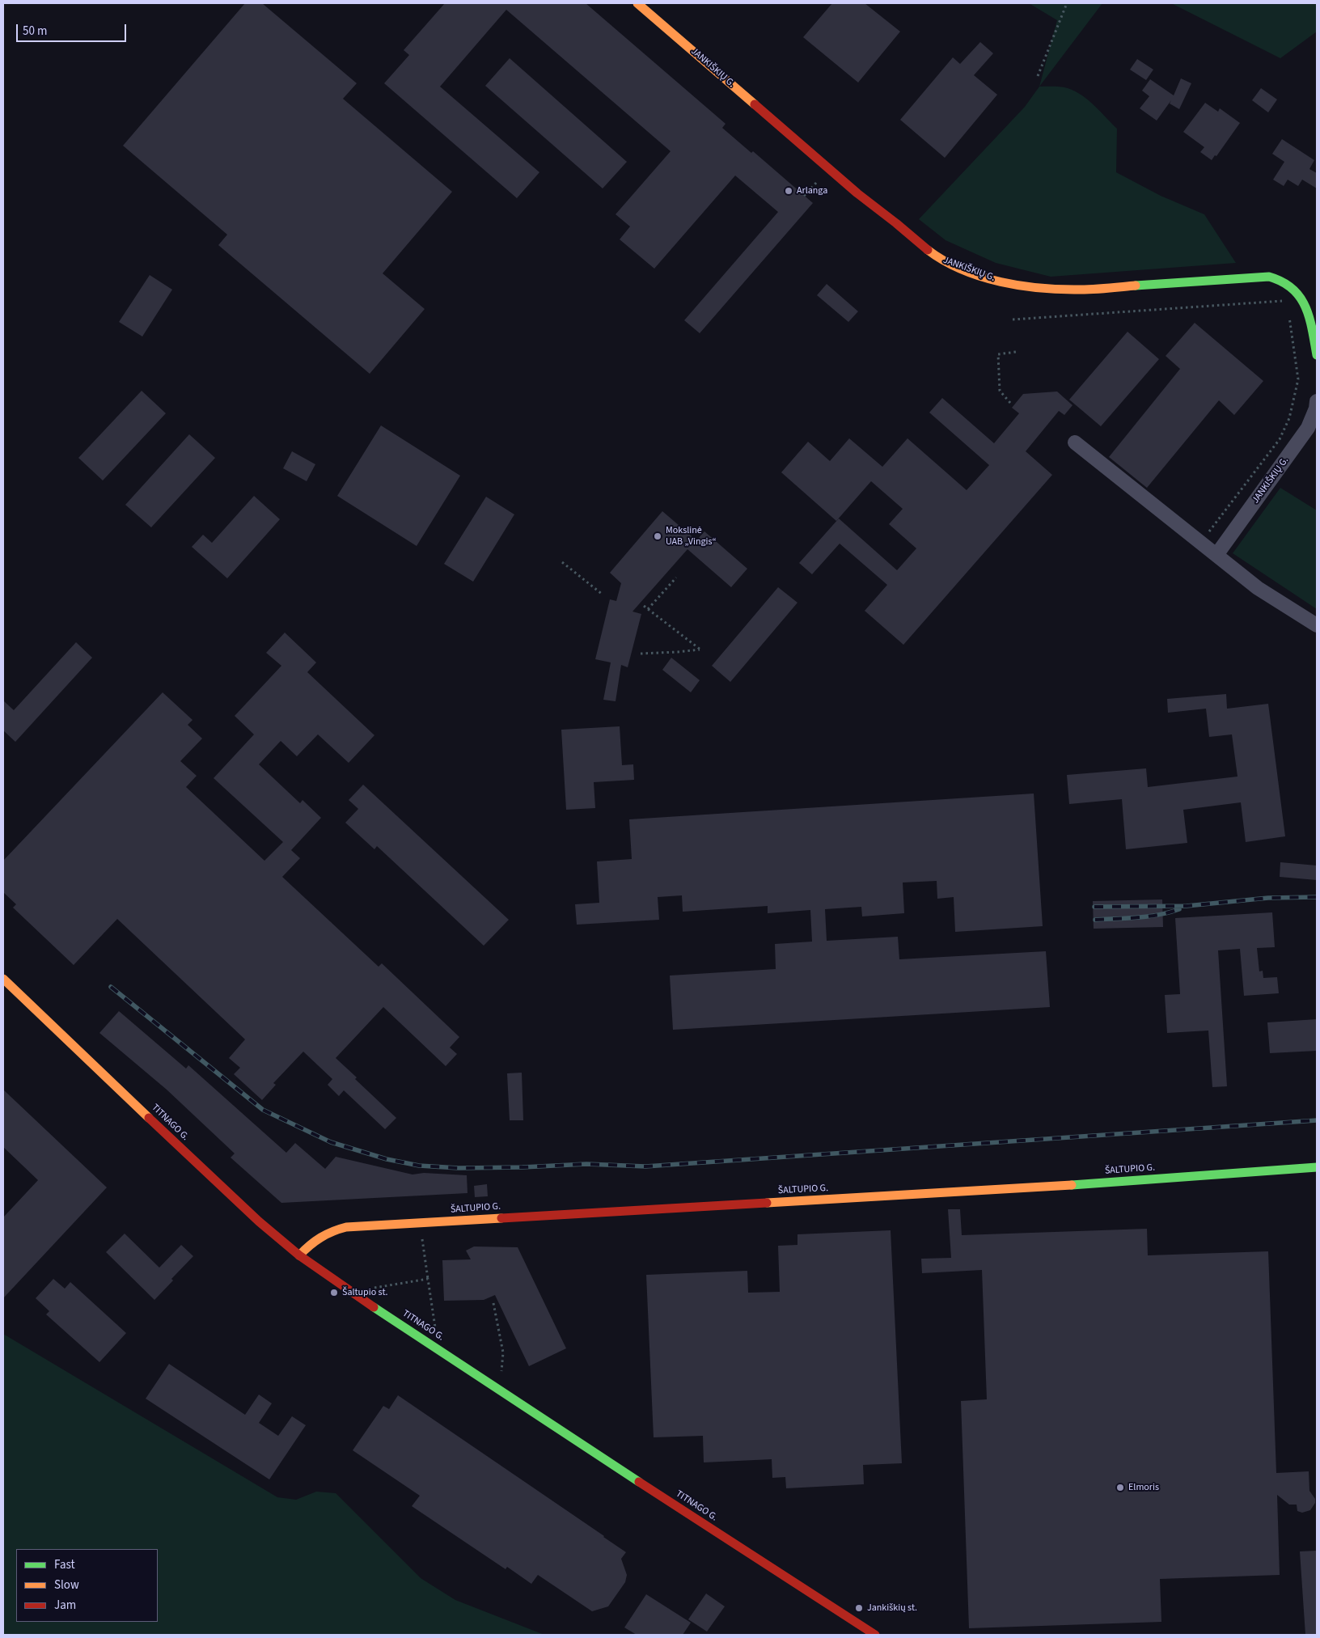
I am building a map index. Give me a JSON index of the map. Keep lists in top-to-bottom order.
{
  "streets": {
    "street": ["JANKIŠKIŲ G.", "TITNAGO G.", "ŠALTUPIO G."]
  },
  "crossings": [
    ["TITNAGO G.", "ŠALTUPIO G."]
  ],
  "places": [
    "Arlanga",
    "Mokslinė UAB „Vingis“",
    "Šaltupio st.",
    "Elmoris",
    "Jankiškių st."
  ],
  "legend": ["Fast", "Slow", "Jam"],
  "scale_bar": "50 m"
}
